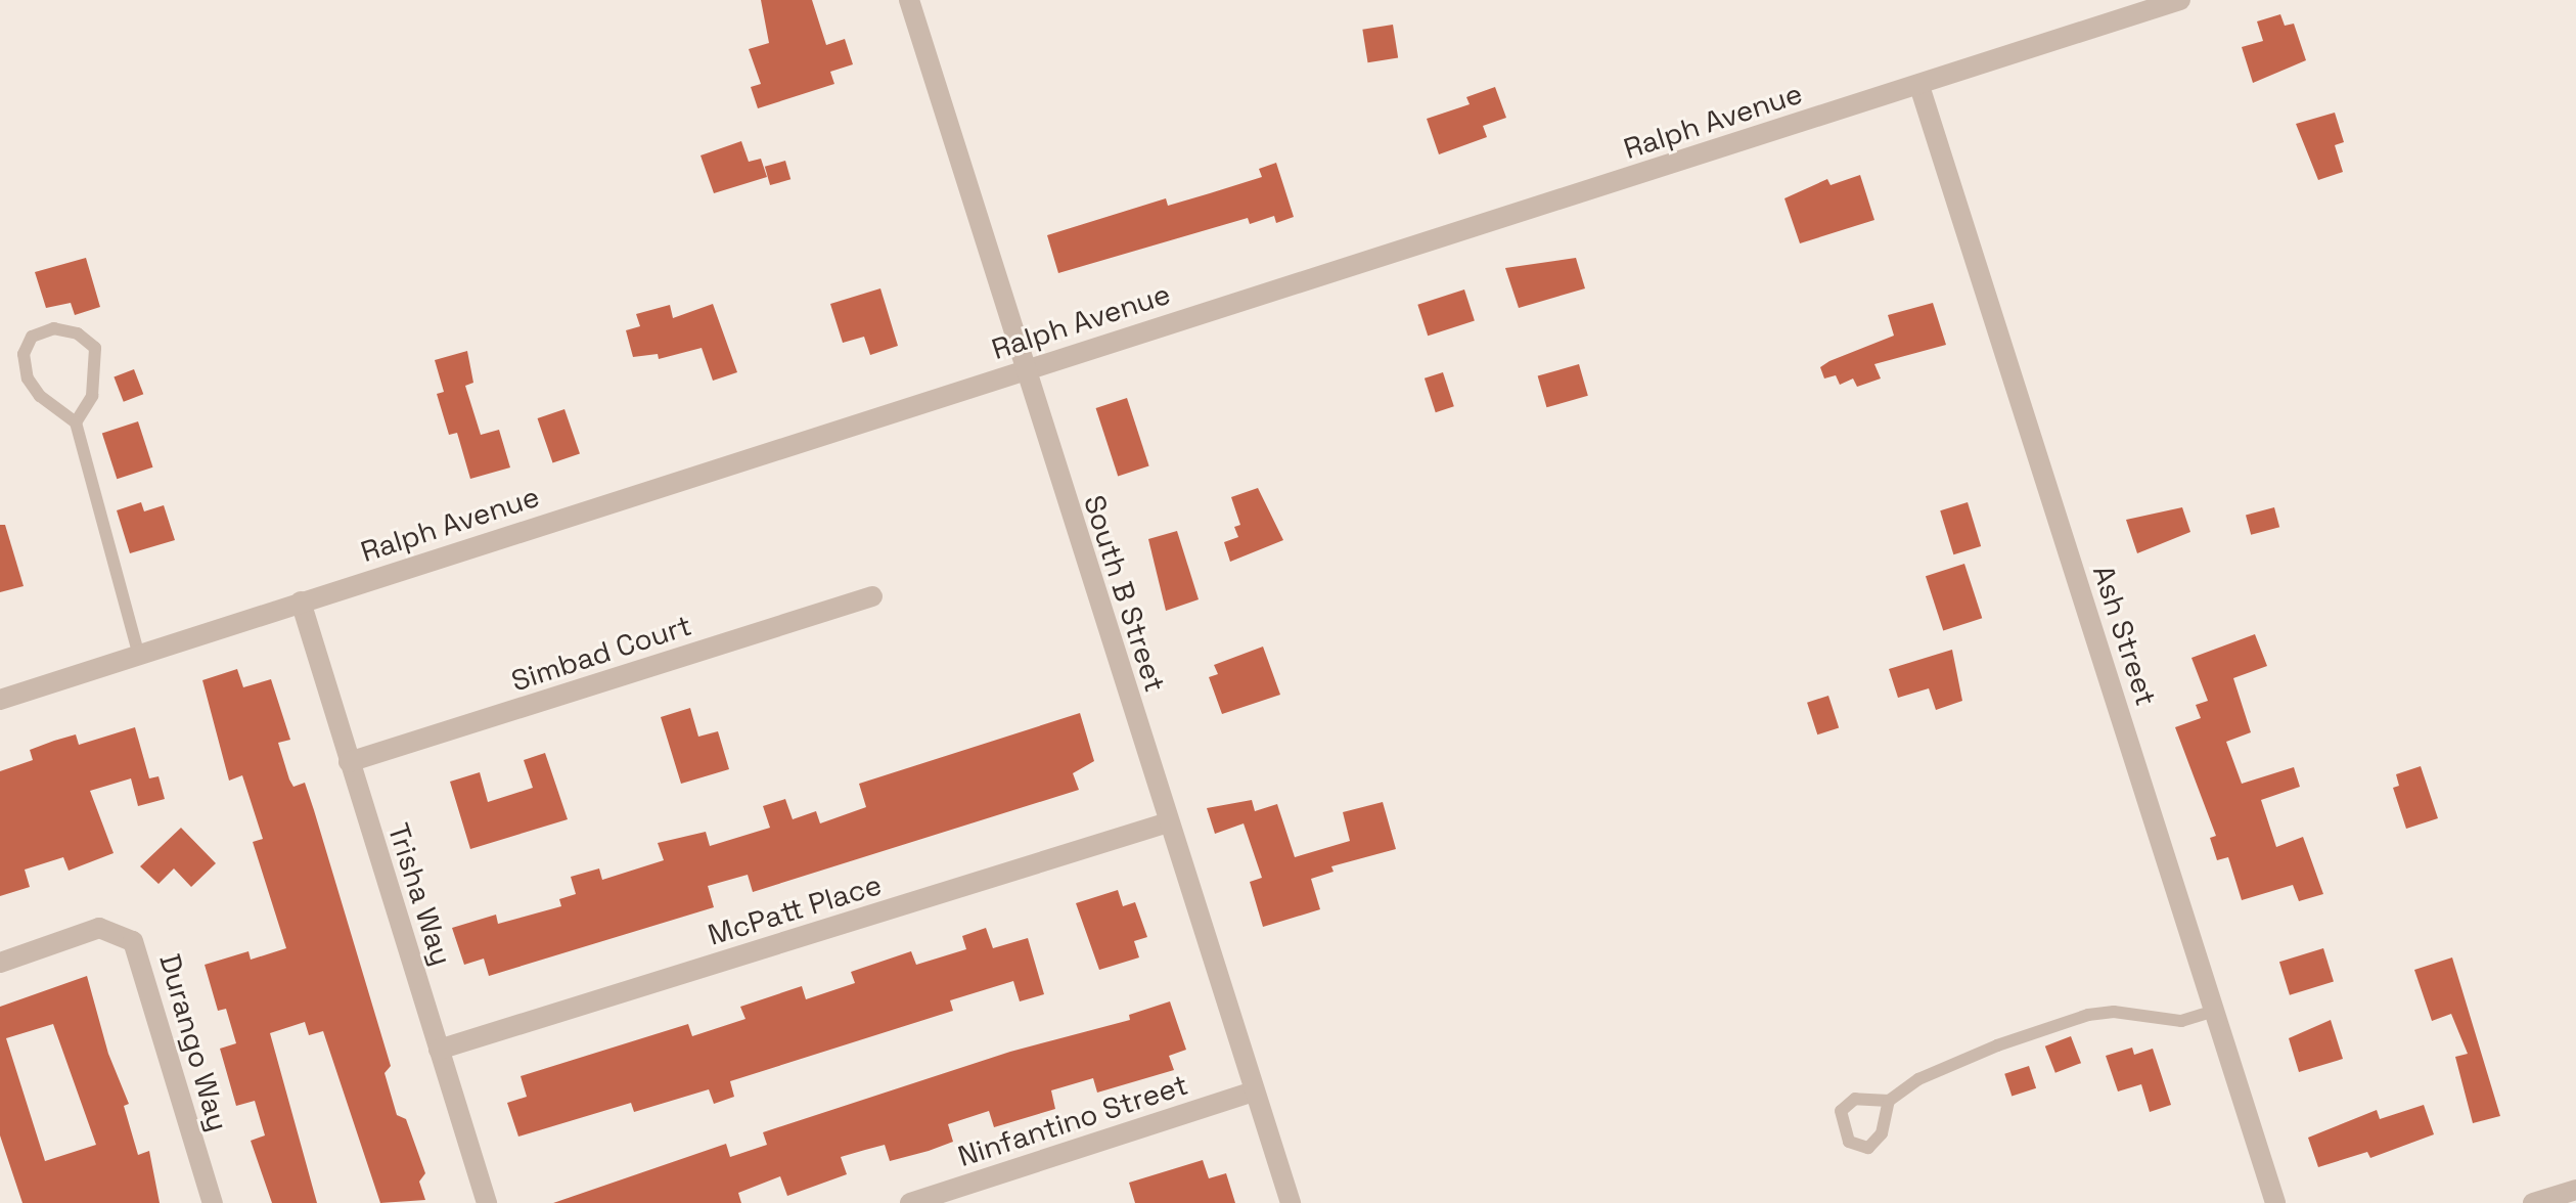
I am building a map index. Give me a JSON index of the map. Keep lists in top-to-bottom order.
{
  "streets": {
    "street": [
      "Ralph Avenue",
      "South B Street",
      "Ash Street",
      "Simbad Court",
      "Trisha Way",
      "McPatt Place",
      "Durango Way",
      "Ninfantino Street"
    ]
  },
  "crossings": [
    ["Ralph Avenue", "South B Street"],
    ["Ralph Avenue", "Ash Street"],
    ["Ralph Avenue", "Trisha Way"],
    ["South B Street", "McPatt Place"],
    ["South B Street", "Ninfantino Street"],
    ["Simbad Court", "Trisha Way"],
    ["Trisha Way", "McPatt Place"]
  ]
}
